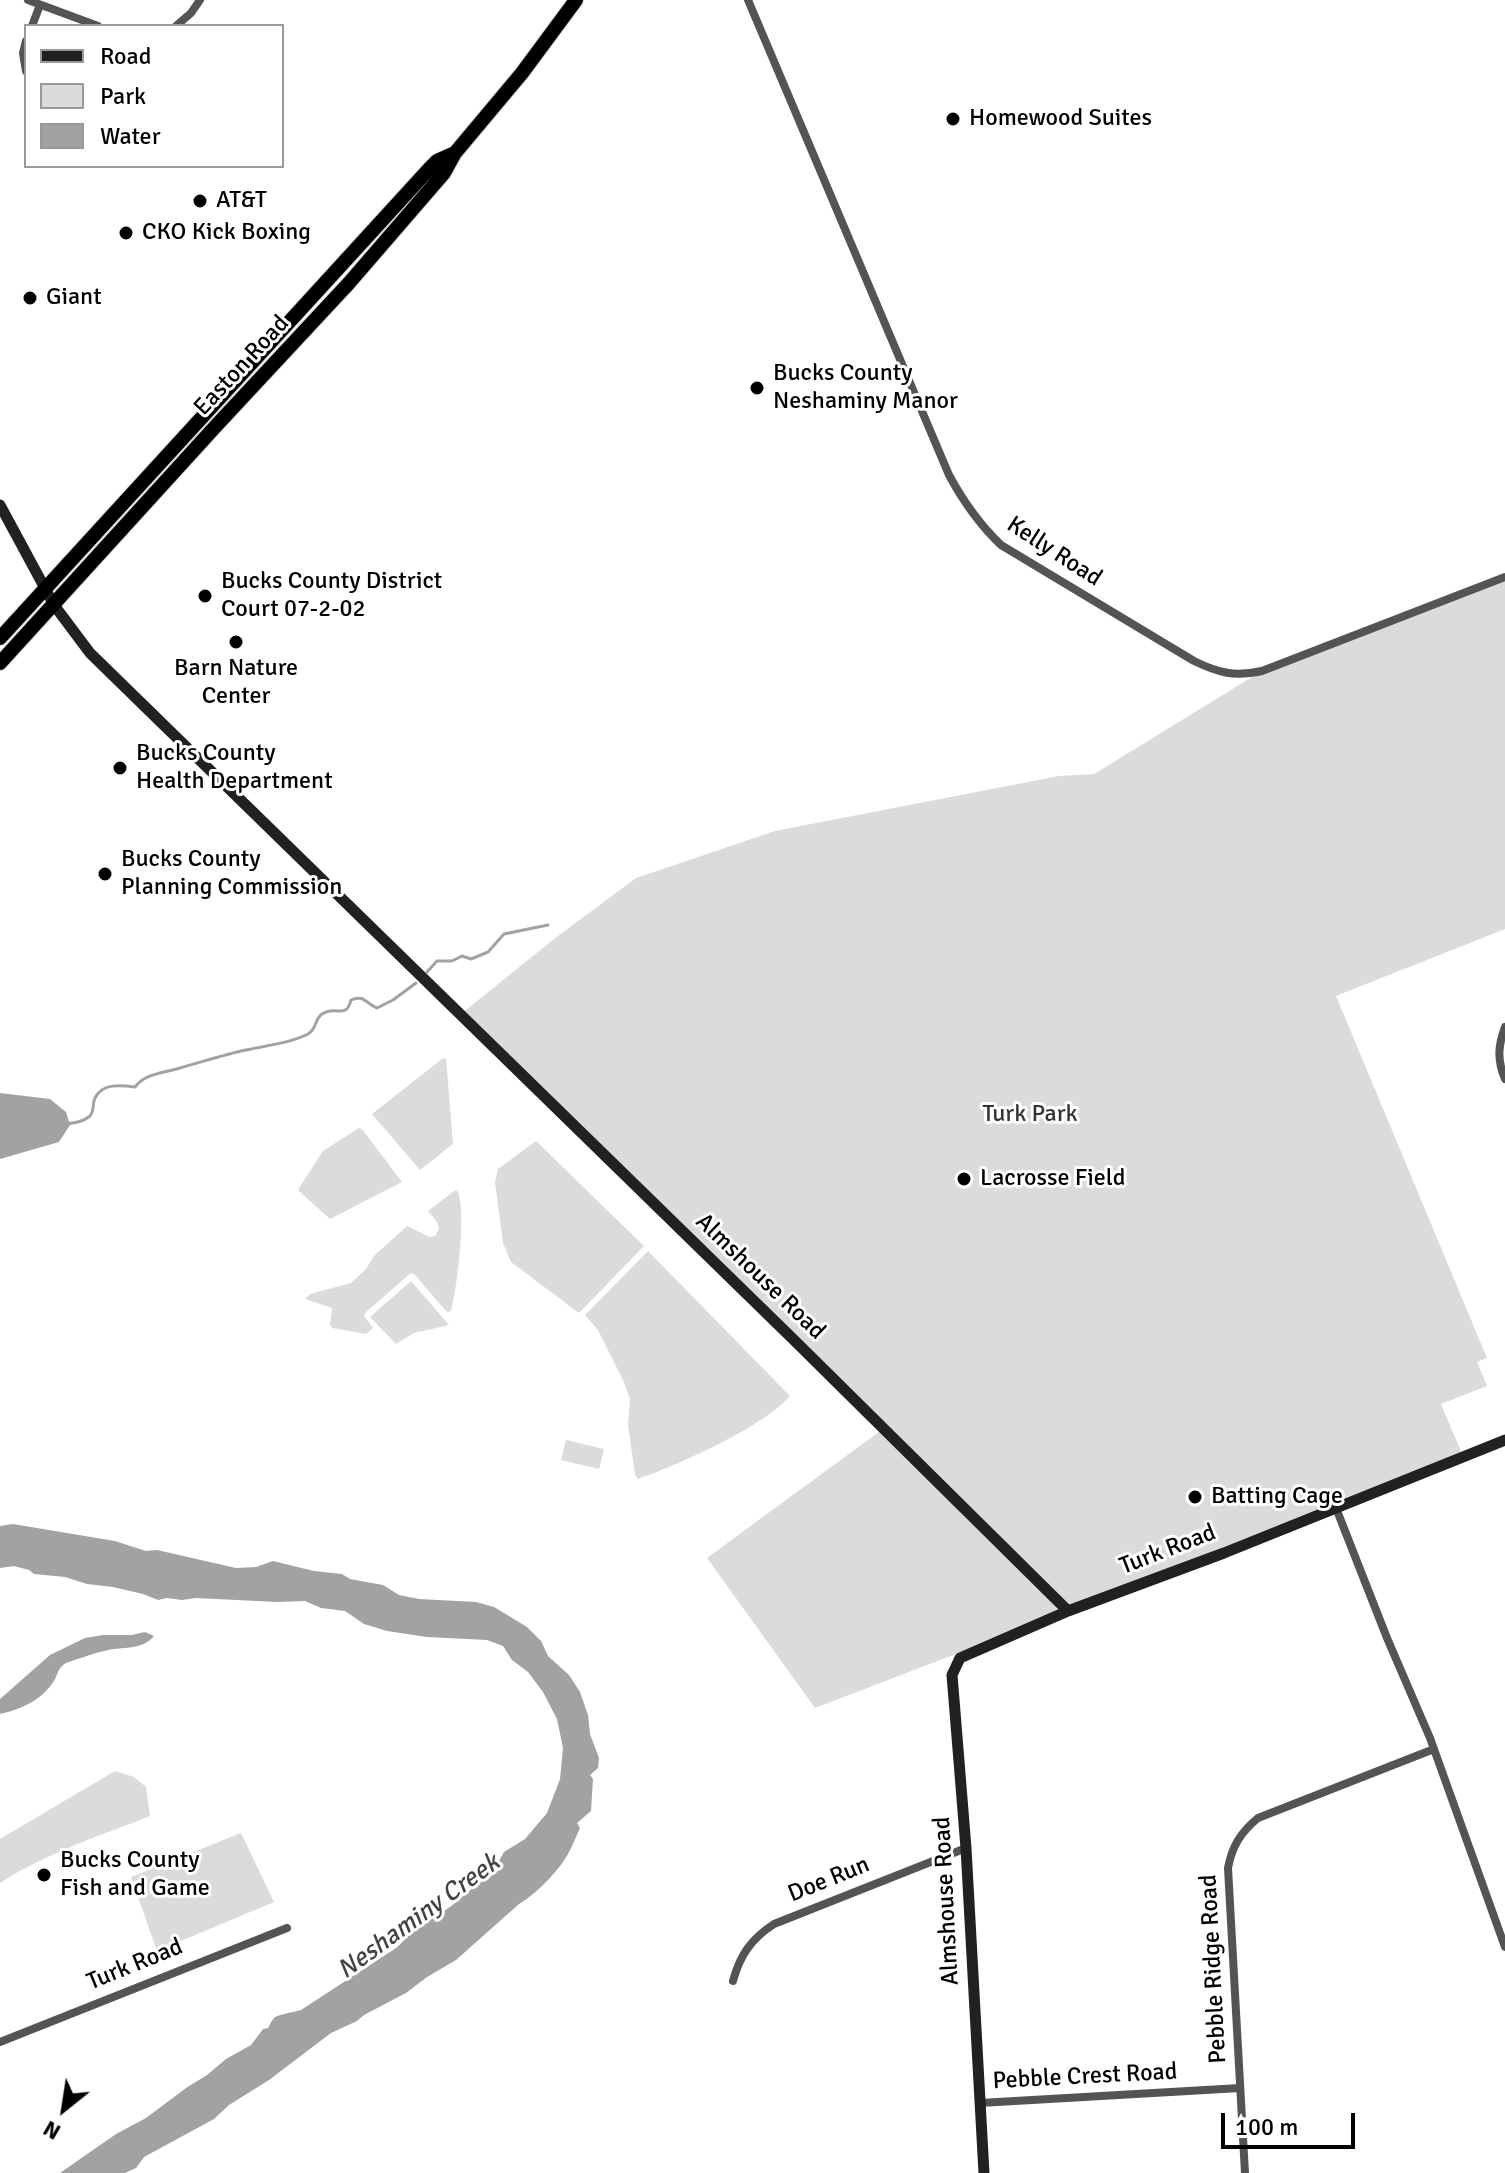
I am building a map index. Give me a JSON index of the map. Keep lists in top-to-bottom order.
{
  "streets": {
    "highway": ["Easton Road"],
    "street": [
      "Kelly Road",
      "Almshouse Road",
      "Turk Road",
      "Doe Run",
      "Pebble Ridge Road",
      "Pebble Crest Road"
    ]
  },
  "crossings": [
    ["Easton Road", "Almshouse Road"],
    ["Almshouse Road", "Turk Road"],
    ["Almshouse Road", "Doe Run"],
    ["Almshouse Road", "Pebble Crest Road"],
    ["Pebble Ridge Road", "Pebble Crest Road"]
  ],
  "water": ["Neshaminy Creek"],
  "parks": ["Turk Park"],
  "places": [
    "Homewood Suites",
    "AT&T",
    "CKO Kick Boxing",
    "Giant",
    "Bucks County Neshaminy Manor",
    "Bucks County District Court 07-2-02",
    "Barn Nature Center",
    "Bucks County Health Department",
    "Bucks County Planning Commission",
    "Lacrosse Field",
    "Batting Cage",
    "Bucks County Fish and Game"
  ],
  "legend": ["Road", "Park", "Water"],
  "scale_bar": "100 m",
  "north": "bottom left"
}
